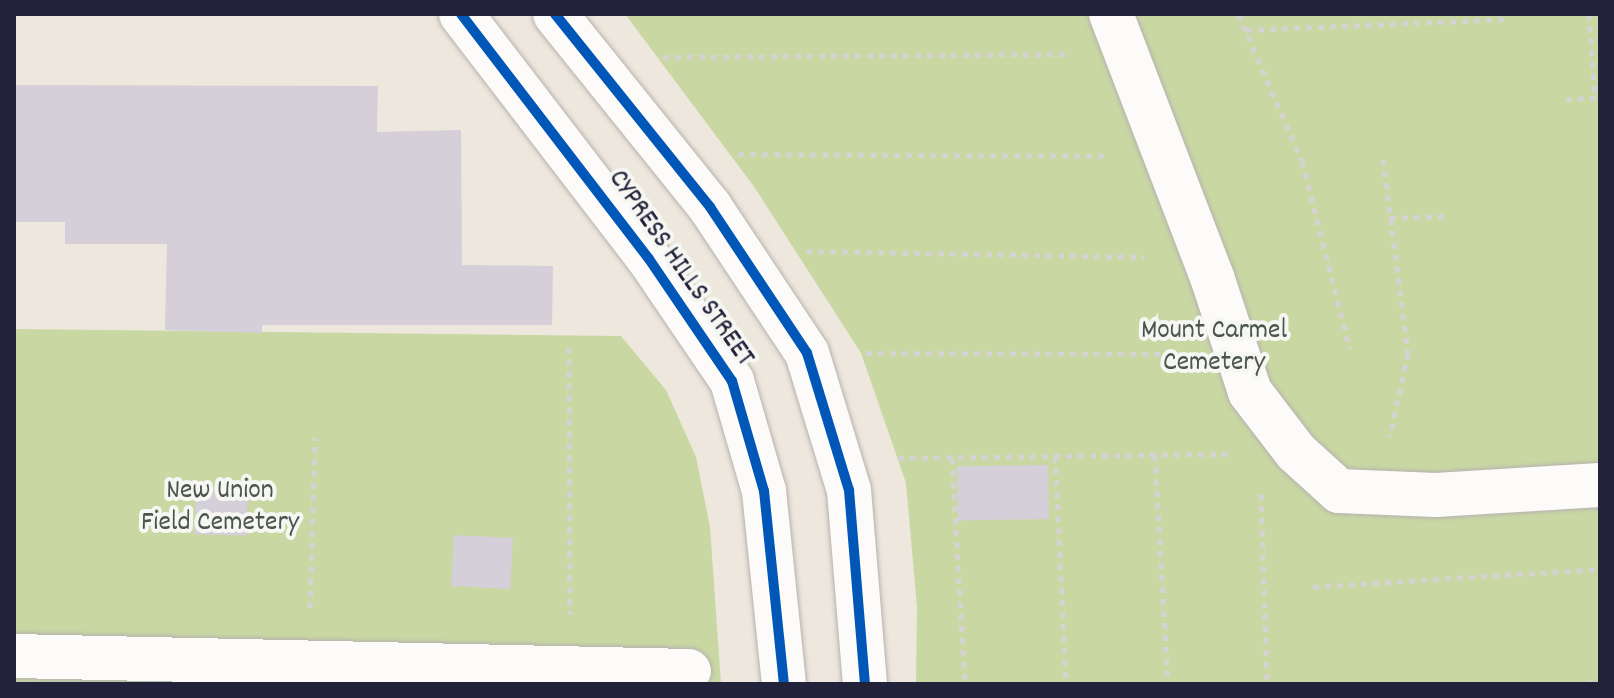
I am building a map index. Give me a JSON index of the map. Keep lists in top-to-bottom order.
{
  "streets": {
    "street": ["CYPRESS HILLS STREET"]
  },
  "parks": ["Mount Carmel Cemetery", "New Union Field Cemetery"]
}
